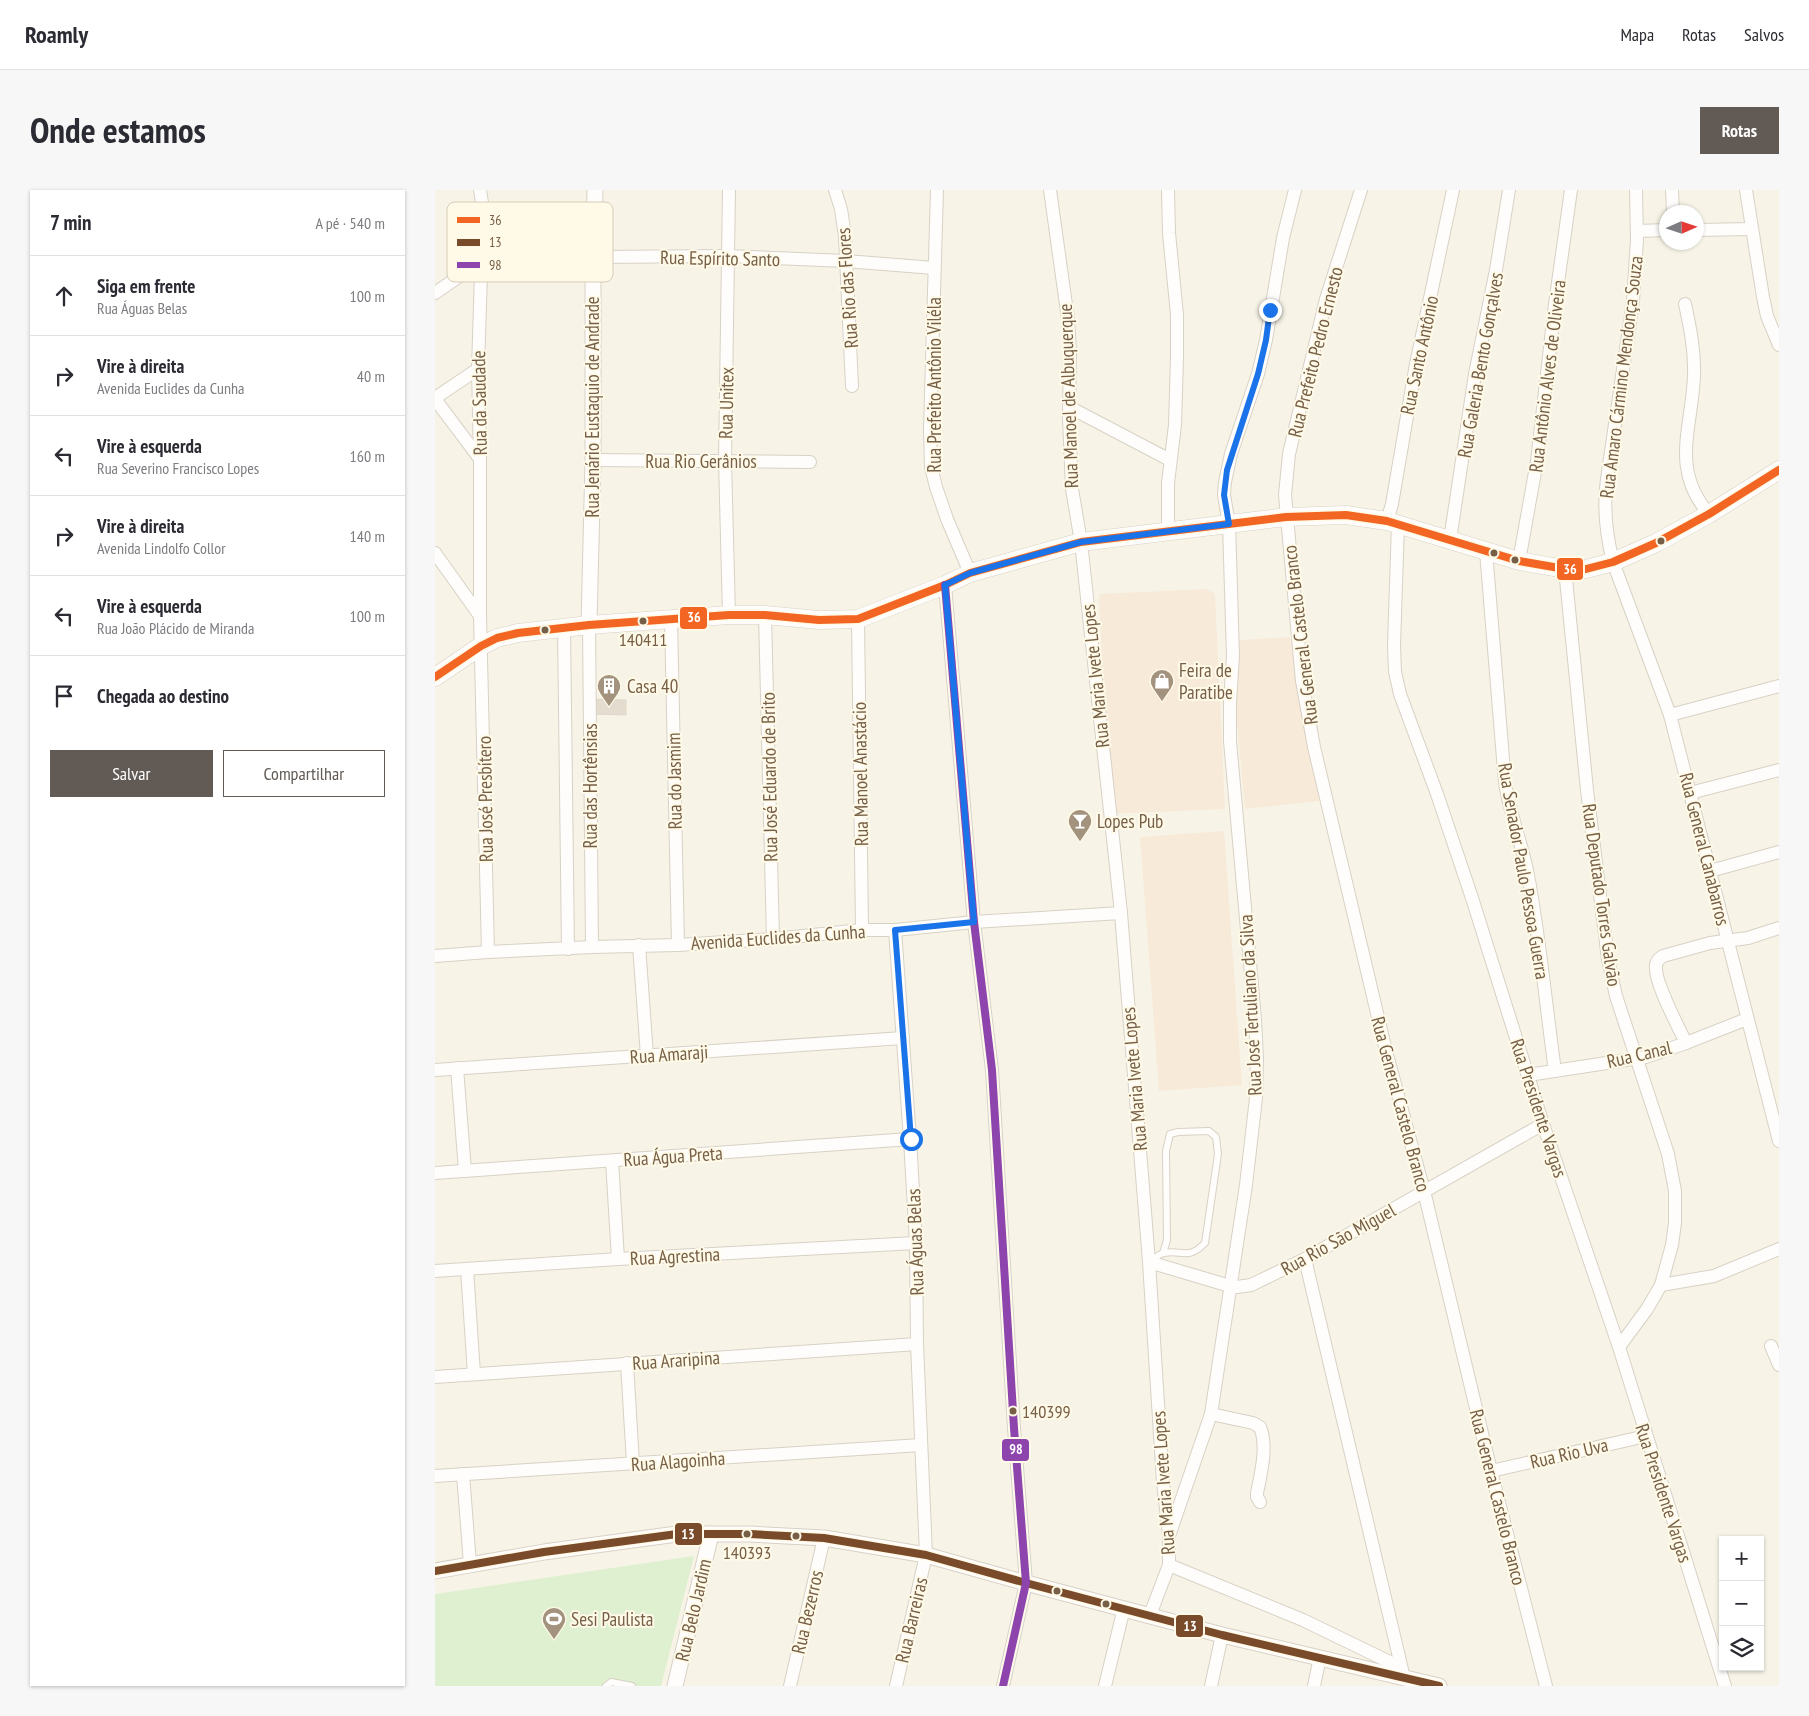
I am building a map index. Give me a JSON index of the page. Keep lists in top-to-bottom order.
{
  "streets": {
    "street": [
      "Rua Espírito Santo",
      "Rua Rio das Flores",
      "Rua Prefeito Pedro Ernesto",
      "Rua Santo Antônio",
      "Rua Galeria Bento Gonçalves",
      "Rua Antônio Alves de Oliveira",
      "Rua Amaro Cármino Mendonça Souza",
      "Rua Prefeito Antônio Viléla",
      "Rua Manoel de Albuquerque",
      "Rua da Saudade",
      "Rua Unitex",
      "Rua Jenário Eustaquio de Andrade",
      "Rua Rio Gerânios",
      "Rua General Castelo Branco",
      "Rua Maria Ivete Lopes",
      "Rua Manoel Anastácio",
      "Rua José Eduardo de Brito",
      "Rua do Jasmim",
      "Rua das Hortênsias",
      "Rua José Presbítero",
      "Rua General Canabarros",
      "Rua Senador Paulo Pessoa Guerra",
      "Rua Deputado Torres Galvão",
      "Avenida Euclides da Cunha",
      "Rua José Tertuliano da Silva",
      "Rua Amaraji",
      "Rua Canal",
      "Rua Presidente Vargas",
      "Rua Água Preta",
      "Rua Rio São Miguel",
      "Rua Águas Belas",
      "Rua Agrestina",
      "Rua Araripina",
      "Rua Rio Uva",
      "Rua Alagoinha",
      "Rua Belo Jardim",
      "Rua Bezerros",
      "Rua Barreiras"
    ]
  },
  "crossings": [
    ["Rua Espírito Santo", "Rua Rio das Flores"],
    ["Rua Espírito Santo", "Rua Prefeito Antônio Viléla"],
    ["Rua Espírito Santo", "Rua Unitex"],
    ["Rua Prefeito Pedro Ernesto", "Rua General Castelo Branco"],
    ["Rua Santo Antônio", "Rua Presidente Vargas"],
    ["Rua Amaro Cármino Mendonça Souza", "Rua General Canabarros"],
    ["Rua Manoel de Albuquerque", "Rua Maria Ivete Lopes"],
    ["Rua da Saudade", "Rua José Presbítero"],
    ["Rua Unitex", "Rua Rio Gerânios"],
    ["Rua Jenário Eustaquio de Andrade", "Rua Rio Gerânios"],
    ["Rua Jenário Eustaquio de Andrade", "Rua das Hortênsias"],
    ["Rua General Castelo Branco", "Rua Rio São Miguel"],
    ["Rua General Castelo Branco", "Rua Rio Uva"],
    ["Rua Maria Ivete Lopes", "Avenida Euclides da Cunha"],
    ["Rua Maria Ivete Lopes", "Rua José Tertuliano da Silva"],
    ["Rua Maria Ivete Lopes", "Rua Rio São Miguel"],
    ["Rua Manoel Anastácio", "Avenida Euclides da Cunha"],
    ["Rua José Eduardo de Brito", "Avenida Euclides da Cunha"],
    ["Rua do Jasmim", "Avenida Euclides da Cunha"],
    ["Rua das Hortênsias", "Avenida Euclides da Cunha"],
    ["Rua José Presbítero", "Avenida Euclides da Cunha"],
    ["Rua General Canabarros", "Rua Canal"],
    ["Rua Senador Paulo Pessoa Guerra", "Rua Canal"],
    ["Rua Deputado Torres Galvão", "Rua Canal"],
    ["Rua Deputado Torres Galvão", "Rua Presidente Vargas"],
    ["Avenida Euclides da Cunha", "Rua Águas Belas"],
    ["Rua José Tertuliano da Silva", "Rua Rio São Miguel"],
    ["Rua Amaraji", "Rua Águas Belas"],
    ["Rua Canal", "Rua Presidente Vargas"],
    ["Rua Presidente Vargas", "Rua Rio São Miguel"],
    ["Rua Presidente Vargas", "Rua Rio Uva"],
    ["Rua Água Preta", "Rua Águas Belas"],
    ["Rua Águas Belas", "Rua Agrestina"],
    ["Rua Águas Belas", "Rua Araripina"],
    ["Rua Águas Belas", "Rua Alagoinha"],
    ["Rua Águas Belas", "Rua Barreiras"]
  ],
  "places": {
    "other": ["140411", "140399", "140393"],
    "shop": ["Feira de Paratibe"],
    "building": ["Casa 40"],
    "bar": ["Lopes Pub"],
    "sports": ["Sesi Paulista"]
  },
  "lines": ["transit line 36", "transit line 98", "transit line 13"],
  "legend": ["36", "13", "98"],
  "north": "right",
  "page": {
    "header": "Roamly",
    "nav": ["Mapa", "Rotas", "Salvos"],
    "title": "Onde estamos",
    "buttons": [
      "Rotas",
      ["Salvar", "Compartilhar"]
    ],
    "heading": ["7 min", "A pé · 540 m"],
    "list": [
      ["Siga em frente", "Rua Águas Belas", "100 m"],
      ["Vire à direita", "Avenida Euclides da Cunha", "40 m"],
      ["Vire à esquerda", "Rua Severino Francisco Lopes", "160 m"],
      ["Vire à direita", "Avenida Lindolfo Collor", "140 m"],
      ["Vire à esquerda", "Rua João Plácido de Miranda", "100 m"],
      "Chegada ao destino"
    ],
    "map_buttons": ["+", "−"]
  }
}
